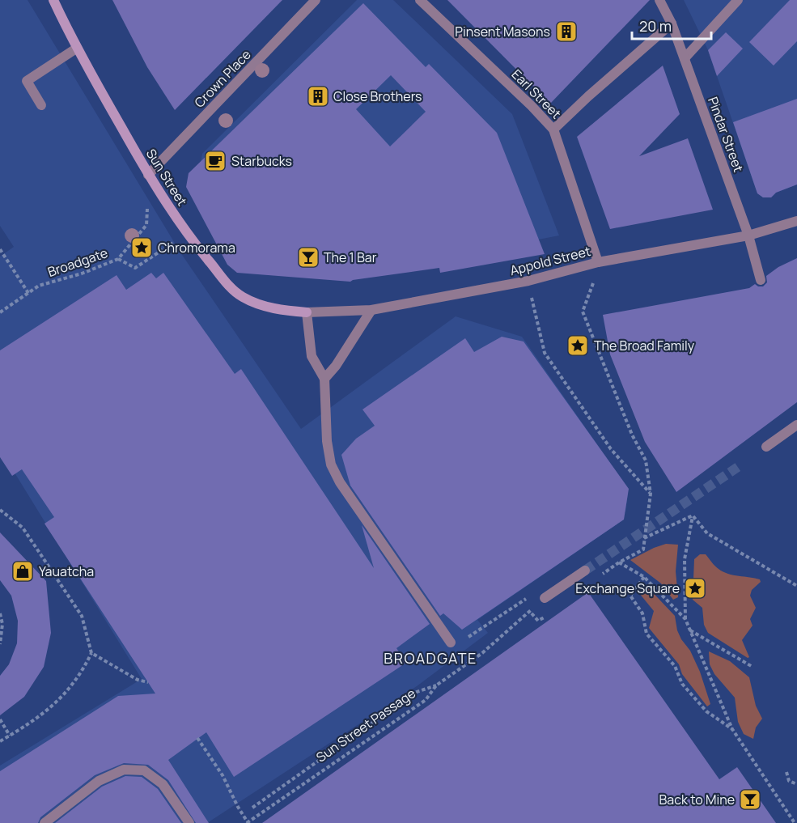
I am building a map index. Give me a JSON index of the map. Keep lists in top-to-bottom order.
{
  "streets": {
    "main road": ["Sun Street"],
    "street": [
      "Crown Place",
      "Earl Street",
      "Pindar Street",
      "Appold Street"
    ],
    "path": ["Broadgate", "Sun Street Passage"]
  },
  "crossings": [
    ["Crown Place", "Sun Street"],
    ["Earl Street", "Appold Street"],
    ["Pindar Street", "Appold Street"],
    ["Sun Street", "Appold Street"]
  ],
  "districts": ["BROADGATE"],
  "places": {
    "building": ["Pinsent Masons", "Close Brothers"],
    "cafe": ["Starbucks"],
    "place": ["Chromorama", "The Broad Family", "Exchange Square"],
    "bar": ["The 1 Bar", "Back to Mine"],
    "shop": ["Yauatcha"]
  },
  "scale_bar": "20 m"
}
